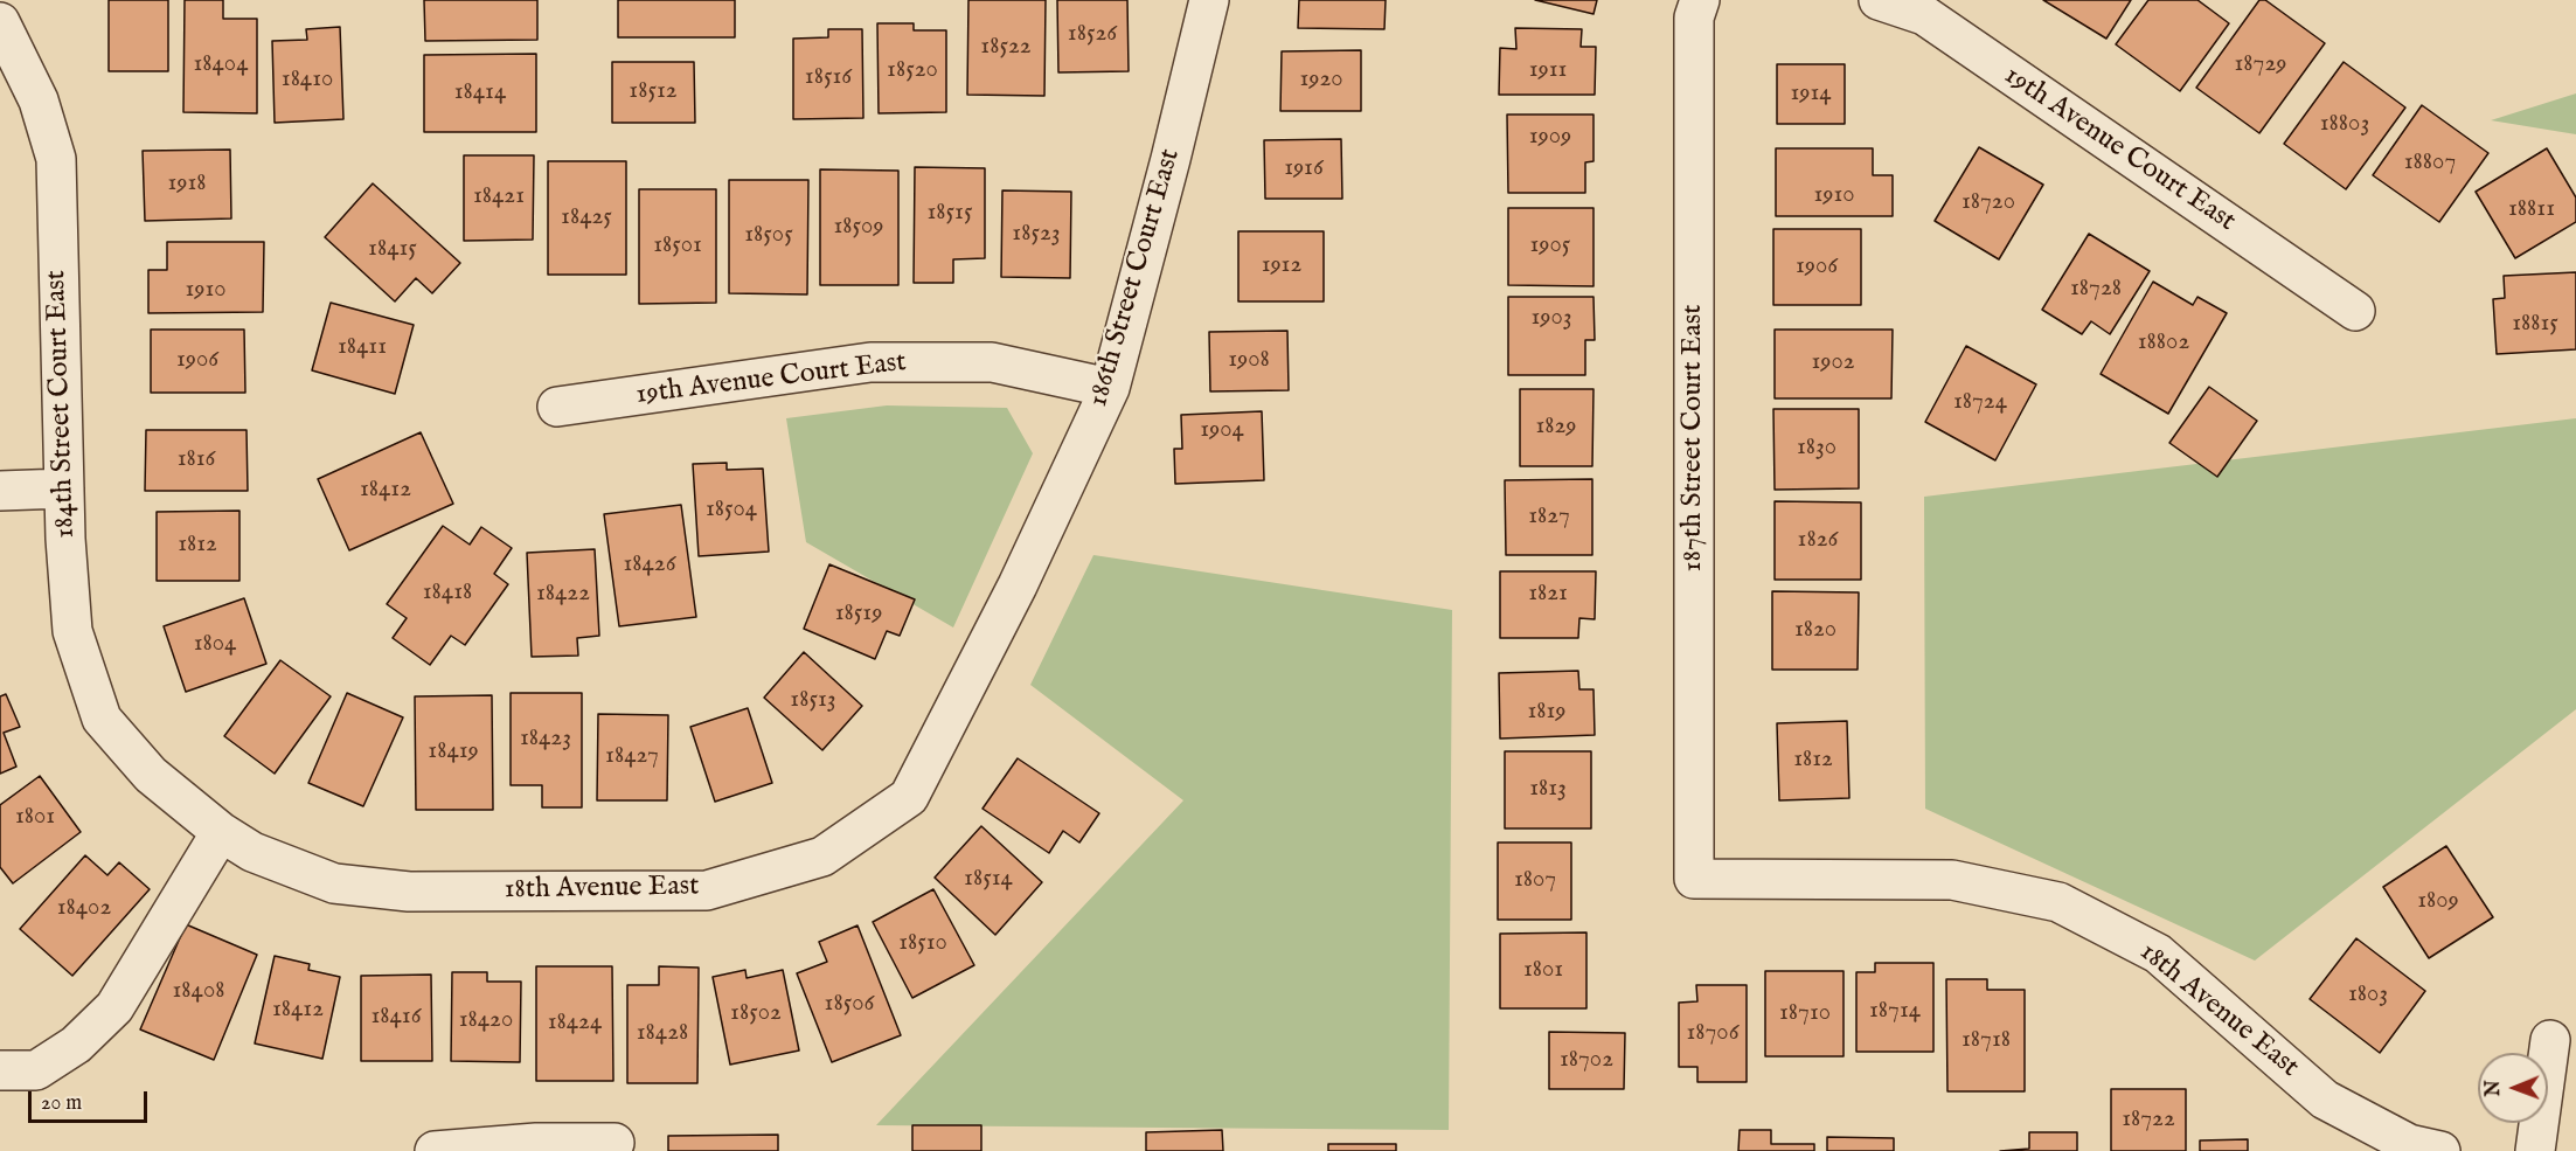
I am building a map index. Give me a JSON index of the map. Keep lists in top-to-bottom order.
{
  "streets": {
    "street": [
      "19th Avenue Court East",
      "186th Street Court East",
      "184th Street Court East",
      "187th Street Court East",
      "18th Avenue East"
    ]
  },
  "crossings": [
    ["19th Avenue Court East", "186th Street Court East"],
    ["186th Street Court East", "18th Avenue East"],
    ["184th Street Court East", "18th Avenue East"],
    ["187th Street Court East", "18th Avenue East"]
  ],
  "house_numbers": [
    "18526",
    "18522",
    "18404",
    "18729",
    "18520",
    "1911",
    "18516",
    "18410",
    "1920",
    "18512",
    "18414",
    "1914",
    "18803",
    "1909",
    "18807",
    "1916",
    "1918",
    "1910",
    "18421",
    "18720",
    "18811",
    "18515",
    "18425",
    "18509",
    "18523",
    "18505",
    "18501",
    "1905",
    "18415",
    "1912",
    "1906",
    "18728",
    "1910",
    "1903",
    "18815",
    "18802",
    "18411",
    "1906",
    "1908",
    "1902",
    "18724",
    "1829",
    "1904",
    "1830",
    "1816",
    "18412",
    "18504",
    "1827",
    "1826",
    "1812",
    "18426",
    "18418",
    "18422",
    "1821",
    "18519",
    "1820",
    "1804",
    "18513",
    "1819",
    "18423",
    "18419",
    "18427",
    "1812",
    "1813",
    "1801",
    "18514",
    "1807",
    "1809",
    "18402",
    "18510",
    "1801",
    "18408",
    "1803",
    "18506",
    "18412",
    "18714",
    "18502",
    "18710",
    "18416",
    "18420",
    "18424",
    "18428",
    "18706",
    "18718",
    "18702",
    "18722"
  ],
  "scale_bar": "20 m",
  "north": "left"
}
